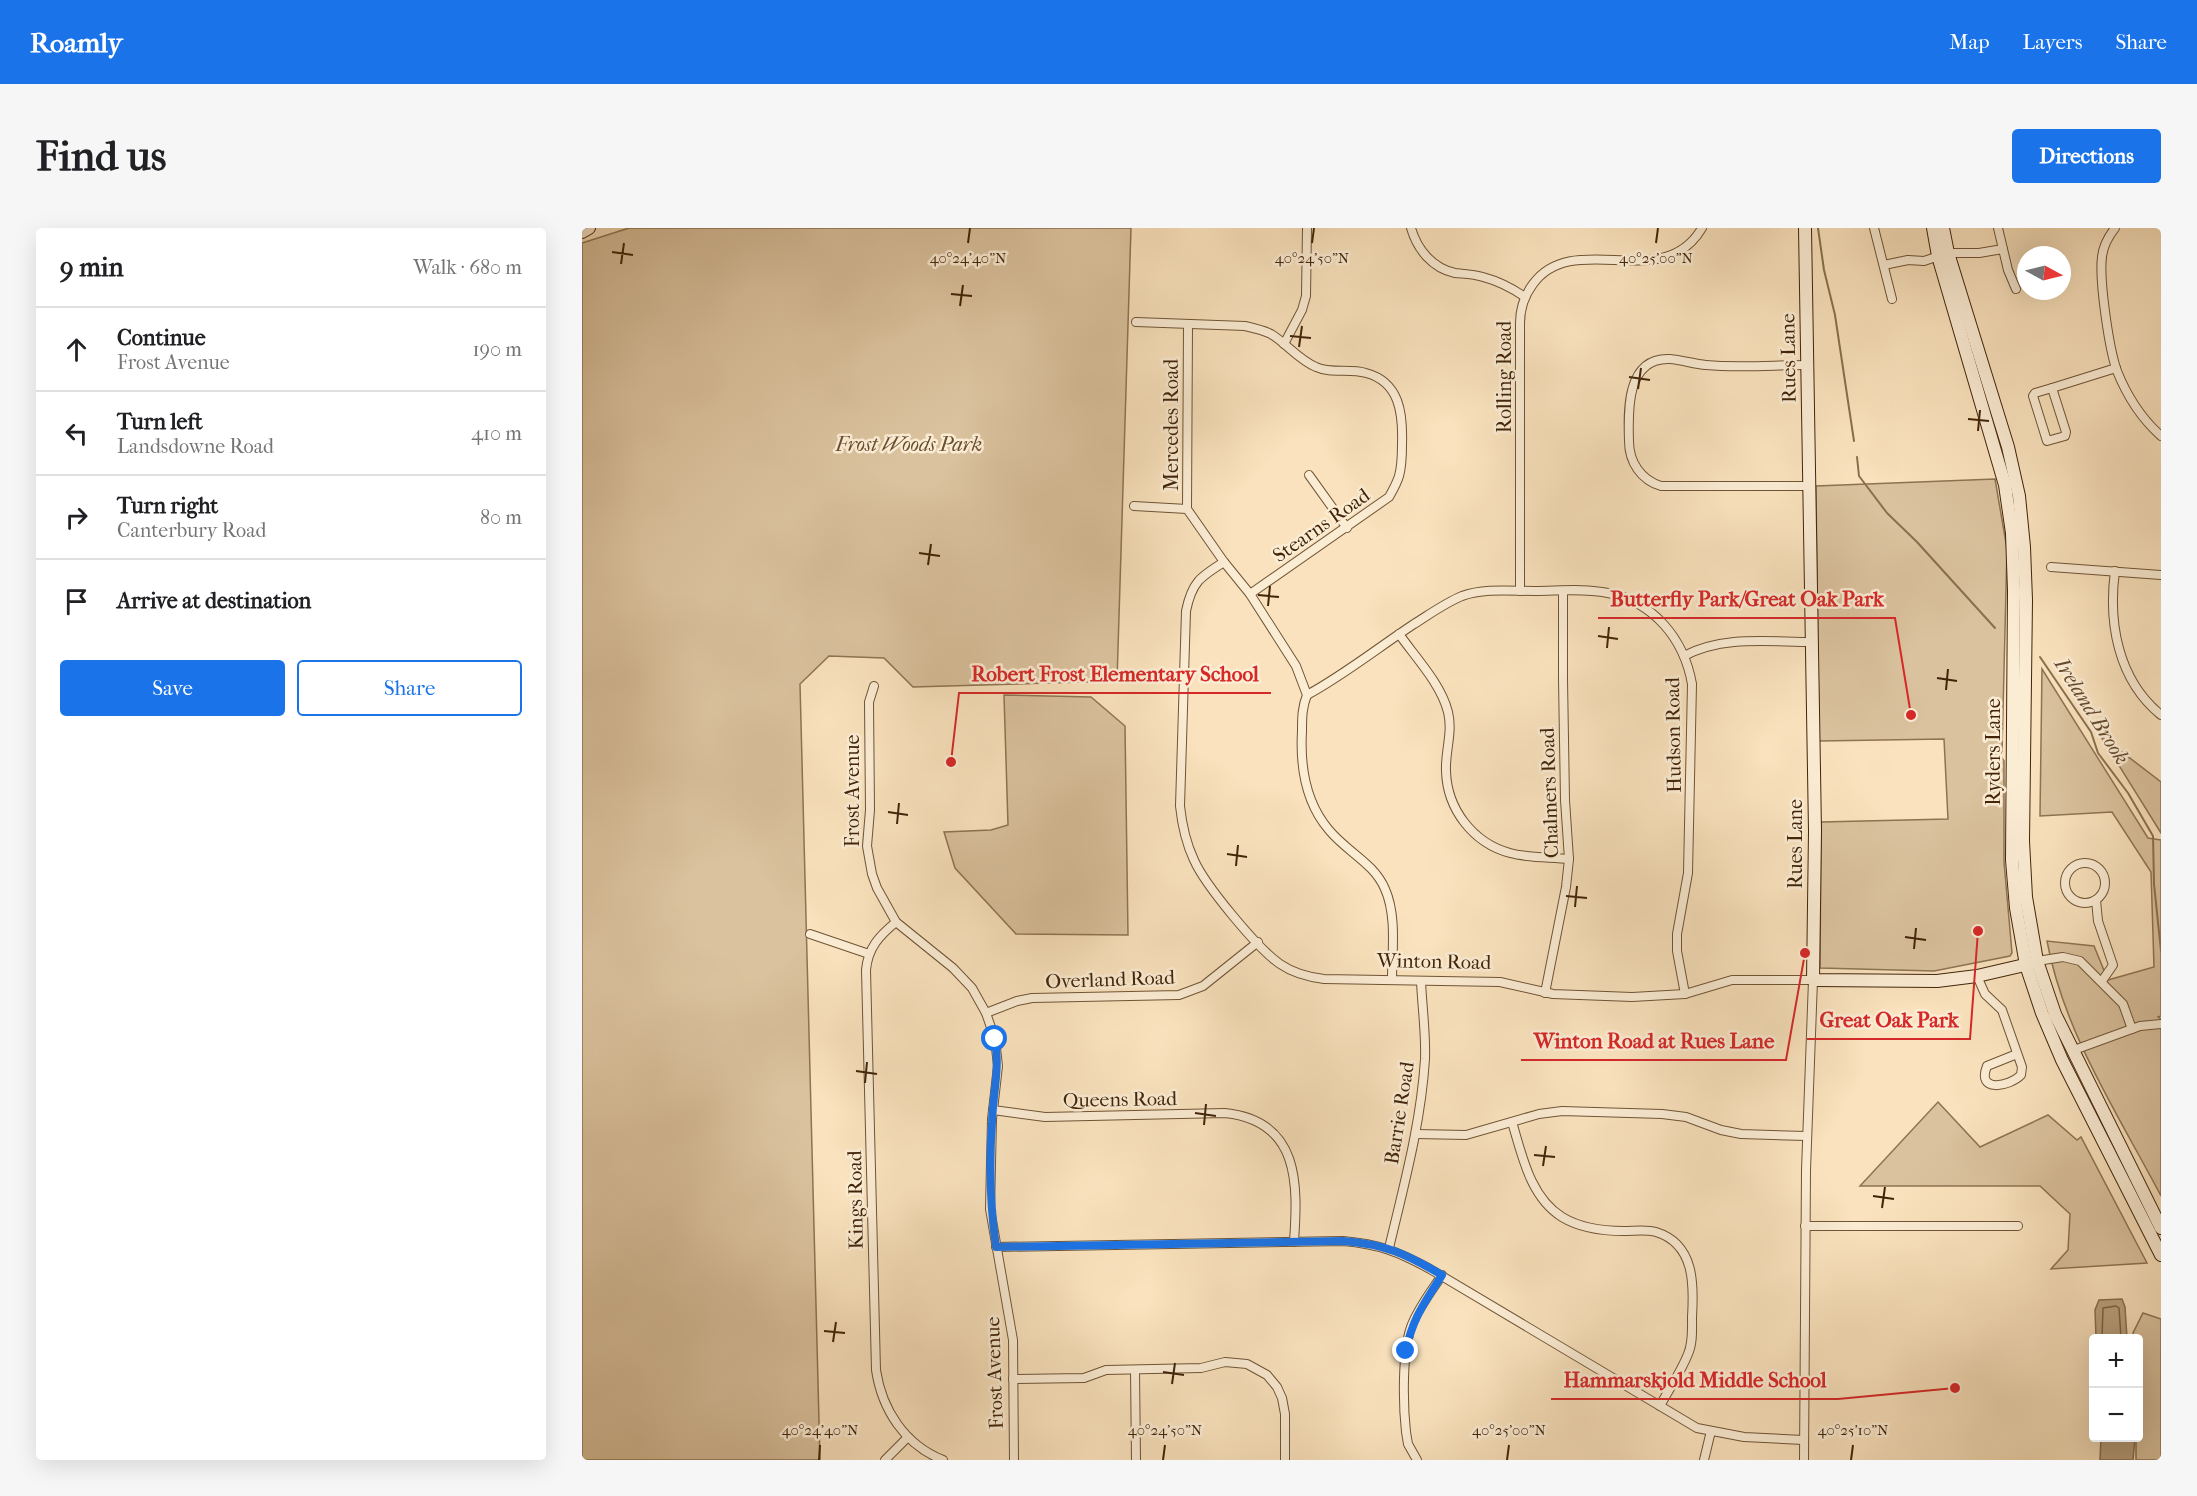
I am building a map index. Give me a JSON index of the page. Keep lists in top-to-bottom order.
{
  "streets": {
    "main road": ["Rues Lane", "Ryders Lane", "Winton Road"],
    "street": [
      "Rolling Road",
      "Mercedes Road",
      "Stearns Road",
      "Hudson Road",
      "Frost Avenue",
      "Chalmers Road",
      "Overland Road",
      "Queens Road",
      "Barrie Road",
      "Kings Road"
    ]
  },
  "crossings": [
    ["Rues Lane", "Winton Road"],
    ["Rolling Road", "Hudson Road"],
    ["Mercedes Road", "Stearns Road"],
    ["Mercedes Road", "Hudson Road"],
    ["Mercedes Road", "Winton Road"],
    ["Hudson Road", "Chalmers Road"],
    ["Hudson Road", "Winton Road"],
    ["Ryders Lane", "Winton Road"],
    ["Frost Avenue", "Overland Road"],
    ["Frost Avenue", "Queens Road"],
    ["Chalmers Road", "Winton Road"],
    ["Winton Road", "Overland Road"],
    ["Winton Road", "Barrie Road"]
  ],
  "water": ["Ireland Brook"],
  "parks": ["Frost Woods Park"],
  "places": [
    "Butterfly Park/Great Oak Park",
    "Robert Frost Elementary School",
    "Great Oak Park",
    "Winton Road at Rues Lane",
    "Hammarskjold Middle School"
  ],
  "north": "right",
  "page": {
    "header": "Roamly",
    "nav": ["Map", "Layers", "Share"],
    "buttons": [
      "Directions",
      ["Save", "Share"]
    ],
    "title": "Find us",
    "heading": ["9 min", "Walk · 680 m"],
    "list": [
      ["Continue", "Frost Avenue", "190 m"],
      ["Turn left", "Landsdowne Road", "410 m"],
      ["Turn right", "Canterbury Road", "80 m"],
      "Arrive at destination"
    ],
    "map_buttons": ["+", "−"]
  },
  "coordinates": [
    "40°24'40\"N",
    "40°24'50\"N",
    "40°25'00\"N",
    "40°25'10\"N"
  ]
}
